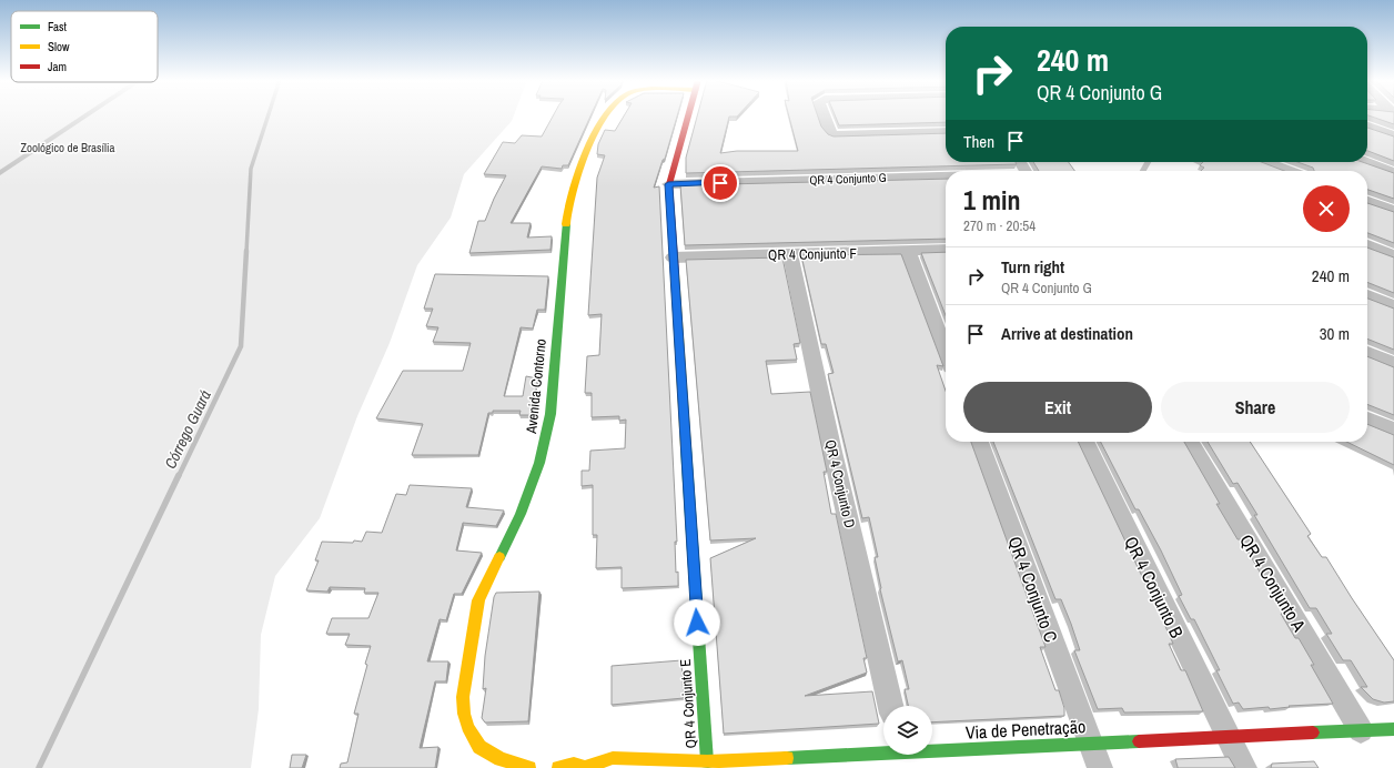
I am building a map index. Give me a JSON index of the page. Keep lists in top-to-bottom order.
{
  "streets": {
    "street": [
      "QR 4 Conjunto G",
      "QR 4 Conjunto F",
      "Avenida Contorno",
      "QR 4 Conjunto D",
      "QR 4 Conjunto A",
      "QR 4 Conjunto B",
      "QR 4 Conjunto C",
      "QR 4 Conjunto E",
      "Via de Penetração"
    ]
  },
  "crossings": [
    ["QR 4 Conjunto G", "QR 4 Conjunto E"],
    ["QR 4 Conjunto F", "QR 4 Conjunto D"],
    ["QR 4 Conjunto F", "QR 4 Conjunto E"],
    ["QR 4 Conjunto A", "Via de Penetração"],
    ["QR 4 Conjunto B", "Via de Penetração"],
    ["QR 4 Conjunto C", "Via de Penetração"],
    ["QR 4 Conjunto E", "Via de Penetração"]
  ],
  "water": ["Córrego Guará"],
  "parks": ["Zoológico de Brasília"],
  "legend": ["Fast", "Slow", "Jam"],
  "page": {
    "turn": ["240 m", "QR 4 Conjunto G"],
    "then": "Then",
    "heading": ["1 min", "270 m · 20:54"],
    "list": [
      {
        "name": "Turn right",
        "note": "QR 4 Conjunto G",
        "value": "240 m"
      },
      {
        "name": "Arrive at destination",
        "value": "30 m"
      }
    ],
    "buttons": ["Exit", "Share"]
  }
}
